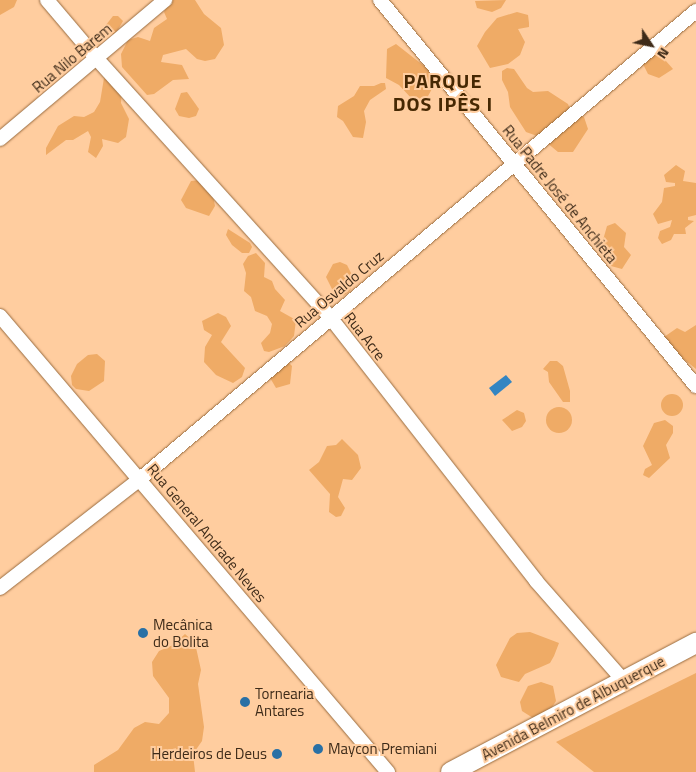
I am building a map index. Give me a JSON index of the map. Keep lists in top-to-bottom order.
{
  "streets": {
    "main road": ["Avenida Belmiro de Albuquerque"],
    "street": [
      "Rua Nilo Barem",
      "Rua Padre José de Anchieta",
      "Rua Osvaldo Cruz",
      "Rua Acre",
      "Rua General Andrade Neves"
    ]
  },
  "crossings": [
    ["Rua Nilo Barem", "Rua Acre"],
    ["Rua Padre José de Anchieta", "Rua Osvaldo Cruz"],
    ["Rua Osvaldo Cruz", "Rua Acre"],
    ["Rua Osvaldo Cruz", "Rua General Andrade Neves"],
    ["Rua Acre", "Avenida Belmiro de Albuquerque"]
  ],
  "districts": ["PARQUE DOS IPÊS I"],
  "places": [
    "Mecânica do Bolita",
    "Tornearia Antares",
    "Maycon Premiani",
    "Herdeiros de Deus"
  ],
  "north": "bottom right"
}
